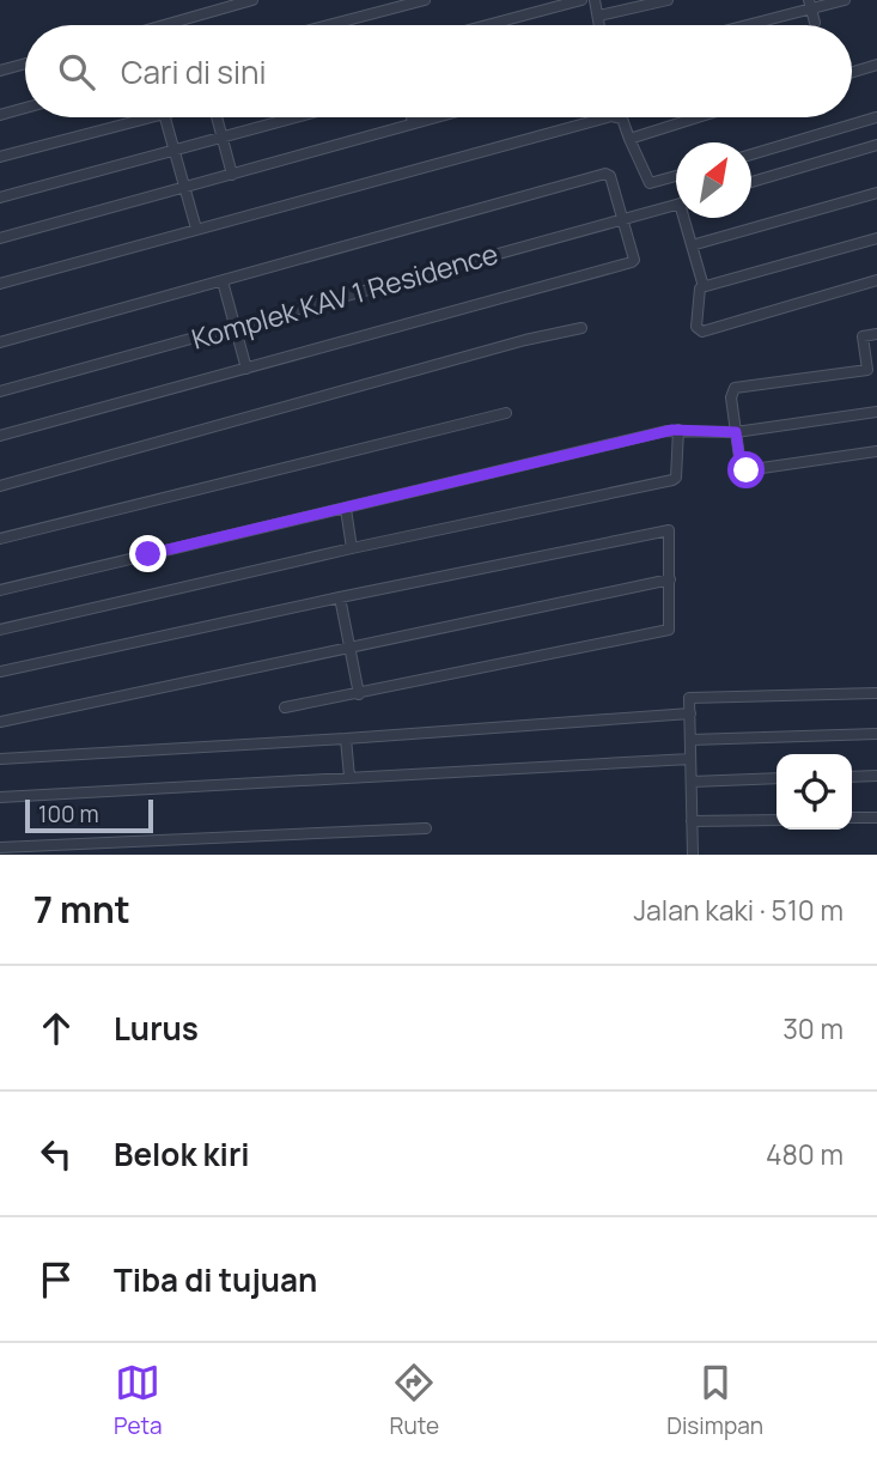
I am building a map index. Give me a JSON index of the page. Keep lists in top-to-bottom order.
{
  "streets": {
    "street": ["Komplek KAV 1 Residence"]
  },
  "scale_bar": "100 m",
  "north": "top right",
  "page": {
    "search": "Cari di sini",
    "scale": "100 m",
    "heading": ["7 mnt", "Jalan kaki · 510 m"],
    "list": [
      ["Lurus", "30 m"],
      ["Belok kiri", "480 m"],
      "Tiba di tujuan"
    ],
    "nav": ["Peta", "Rute", "Disimpan"]
  }
}
